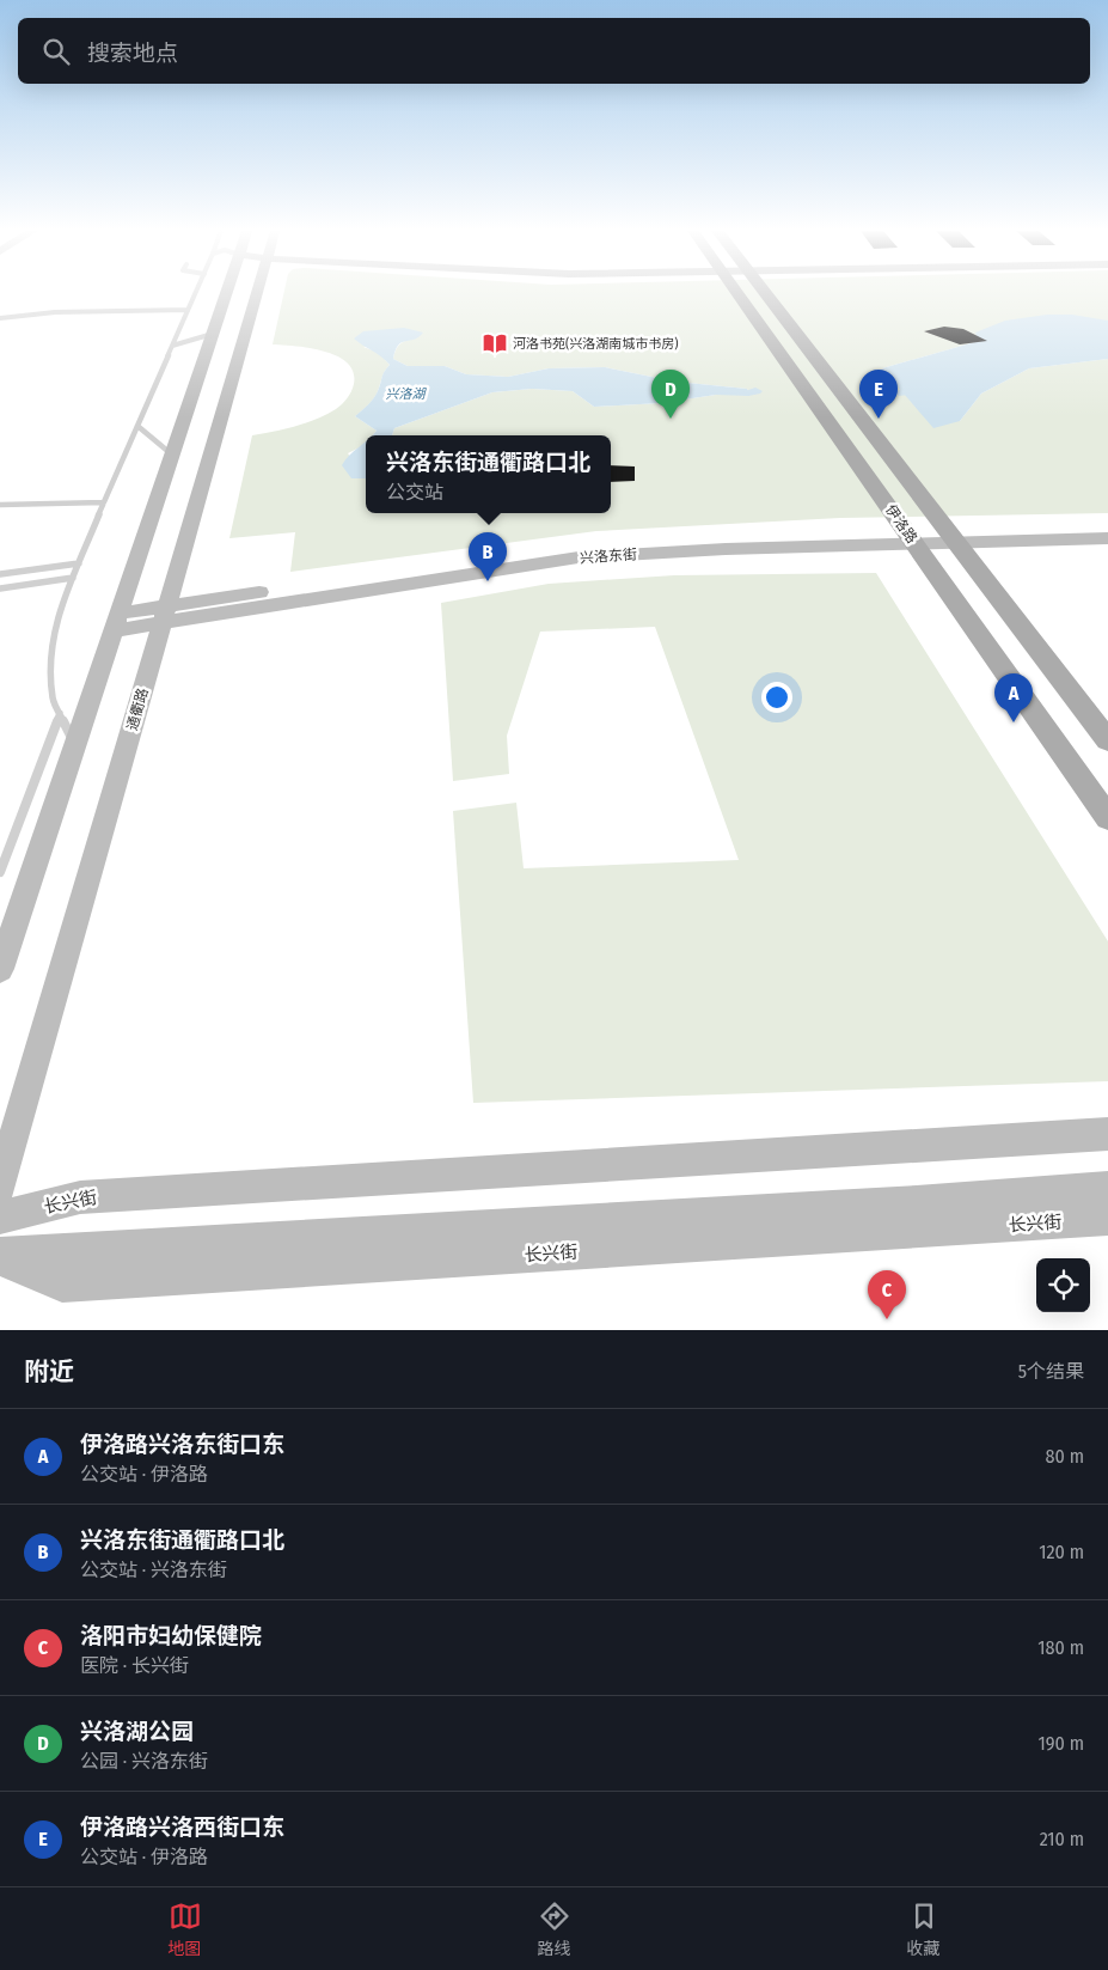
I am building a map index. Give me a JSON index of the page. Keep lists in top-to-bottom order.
{
  "streets": {
    "main road": ["伊洛路"],
    "street": ["兴洛东街", "通衢路", "长兴街"]
  },
  "crossings": [
    ["伊洛路", "兴洛东街"],
    ["兴洛东街", "通衢路"]
  ],
  "water": ["兴洛湖"],
  "places": {
    "library": ["河洛书苑(兴洛湖南城市书房)"]
  },
  "page": {
    "search": "搜索地点",
    "pins": [
      "D",
      "E",
      "B",
      "A",
      "C"
    ],
    "popup": ["兴洛东街通衢路口北", "公交站"],
    "heading": ["附近", "5个结果"],
    "list": [
      {
        "mark": "A",
        "name": "伊洛路兴洛东街口东",
        "note": "公交站 · 伊洛路",
        "value": "80 m"
      },
      {
        "mark": "B",
        "name": "兴洛东街通衢路口北",
        "note": "公交站 · 兴洛东街",
        "value": "120 m"
      },
      {
        "mark": "C",
        "name": "洛阳市妇幼保健院",
        "note": "医院 · 长兴街",
        "value": "180 m"
      },
      {
        "mark": "D",
        "name": "兴洛湖公园",
        "note": "公园 · 兴洛东街",
        "value": "190 m"
      },
      {
        "mark": "E",
        "name": "伊洛路兴洛西街口东",
        "note": "公交站 · 伊洛路",
        "value": "210 m"
      }
    ],
    "nav": ["地图", "路线", "收藏"]
  }
}
